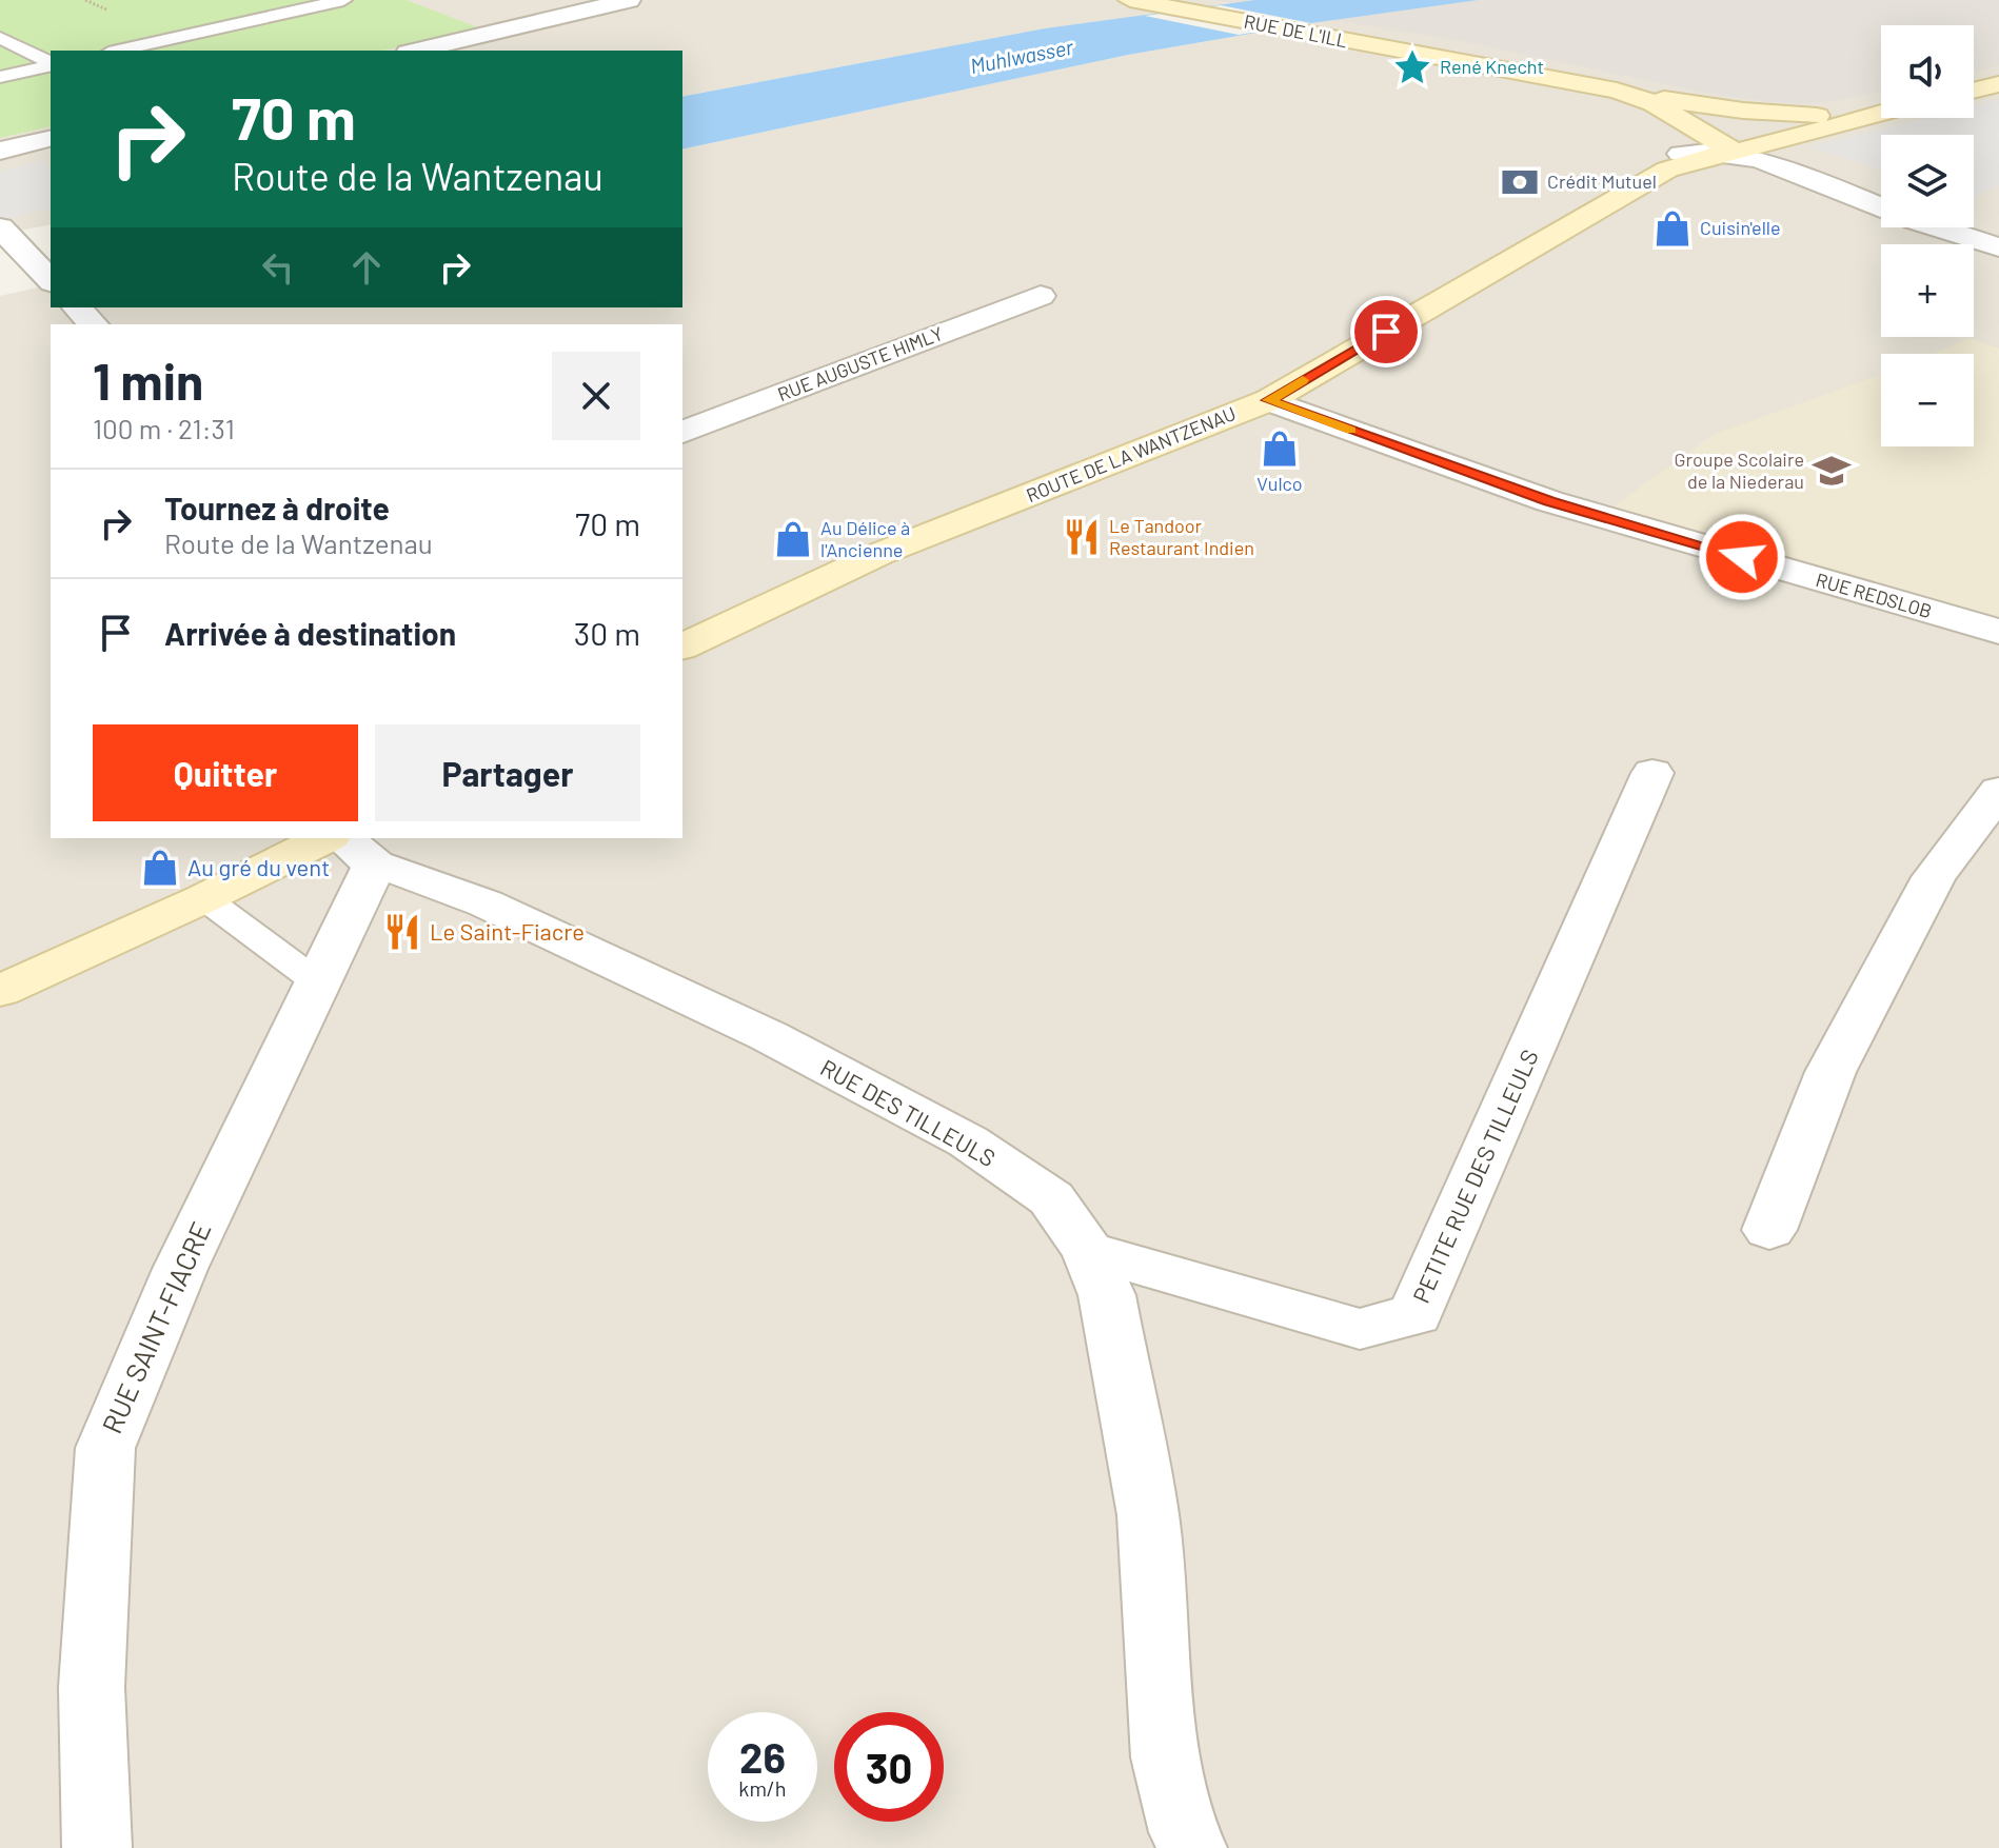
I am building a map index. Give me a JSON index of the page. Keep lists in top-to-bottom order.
{
  "streets": {
    "main road": ["RUE DE L'ILL", "ROUTE DE LA WANTZENAU"],
    "street": [
      "RUE AUGUSTE HIMLY",
      "RUE REDSLOB",
      "RUE DES TILLEULS",
      "PETITE RUE DES TILLEULS",
      "RUE SAINT-FIACRE"
    ]
  },
  "crossings": [
    ["RUE DE L'ILL", "ROUTE DE LA WANTZENAU"],
    ["ROUTE DE LA WANTZENAU", "RUE REDSLOB"],
    ["RUE DES TILLEULS", "PETITE RUE DES TILLEULS"],
    ["RUE DES TILLEULS", "RUE SAINT-FIACRE"]
  ],
  "water": ["Muhlwasser"],
  "places": {
    "place": ["René Knecht"],
    "bank": ["Crédit Mutuel"],
    "shop": [
      "Cuisin'elle",
      "Vulco",
      "Au Délice à l'Ancienne",
      "Au gré du vent"
    ],
    "school or university": ["Groupe Scolaire de la Niederau"],
    "restaurant": ["Le Tandoor Restaurant Indien", "Le Saint-Fiacre"]
  },
  "page": {
    "map_buttons": ["+", "−"],
    "turn": ["70 m", "Route de la Wantzenau"],
    "heading": ["1 min", "100 m · 21:31"],
    "list": [
      {
        "name": "Tournez à droite",
        "note": "Route de la Wantzenau",
        "value": "70 m"
      },
      {
        "name": "Arrivée à destination",
        "value": "30 m"
      }
    ],
    "buttons": ["Quitter", "Partager"],
    "speed": "26 km/h",
    "limit": "30"
  }
}
